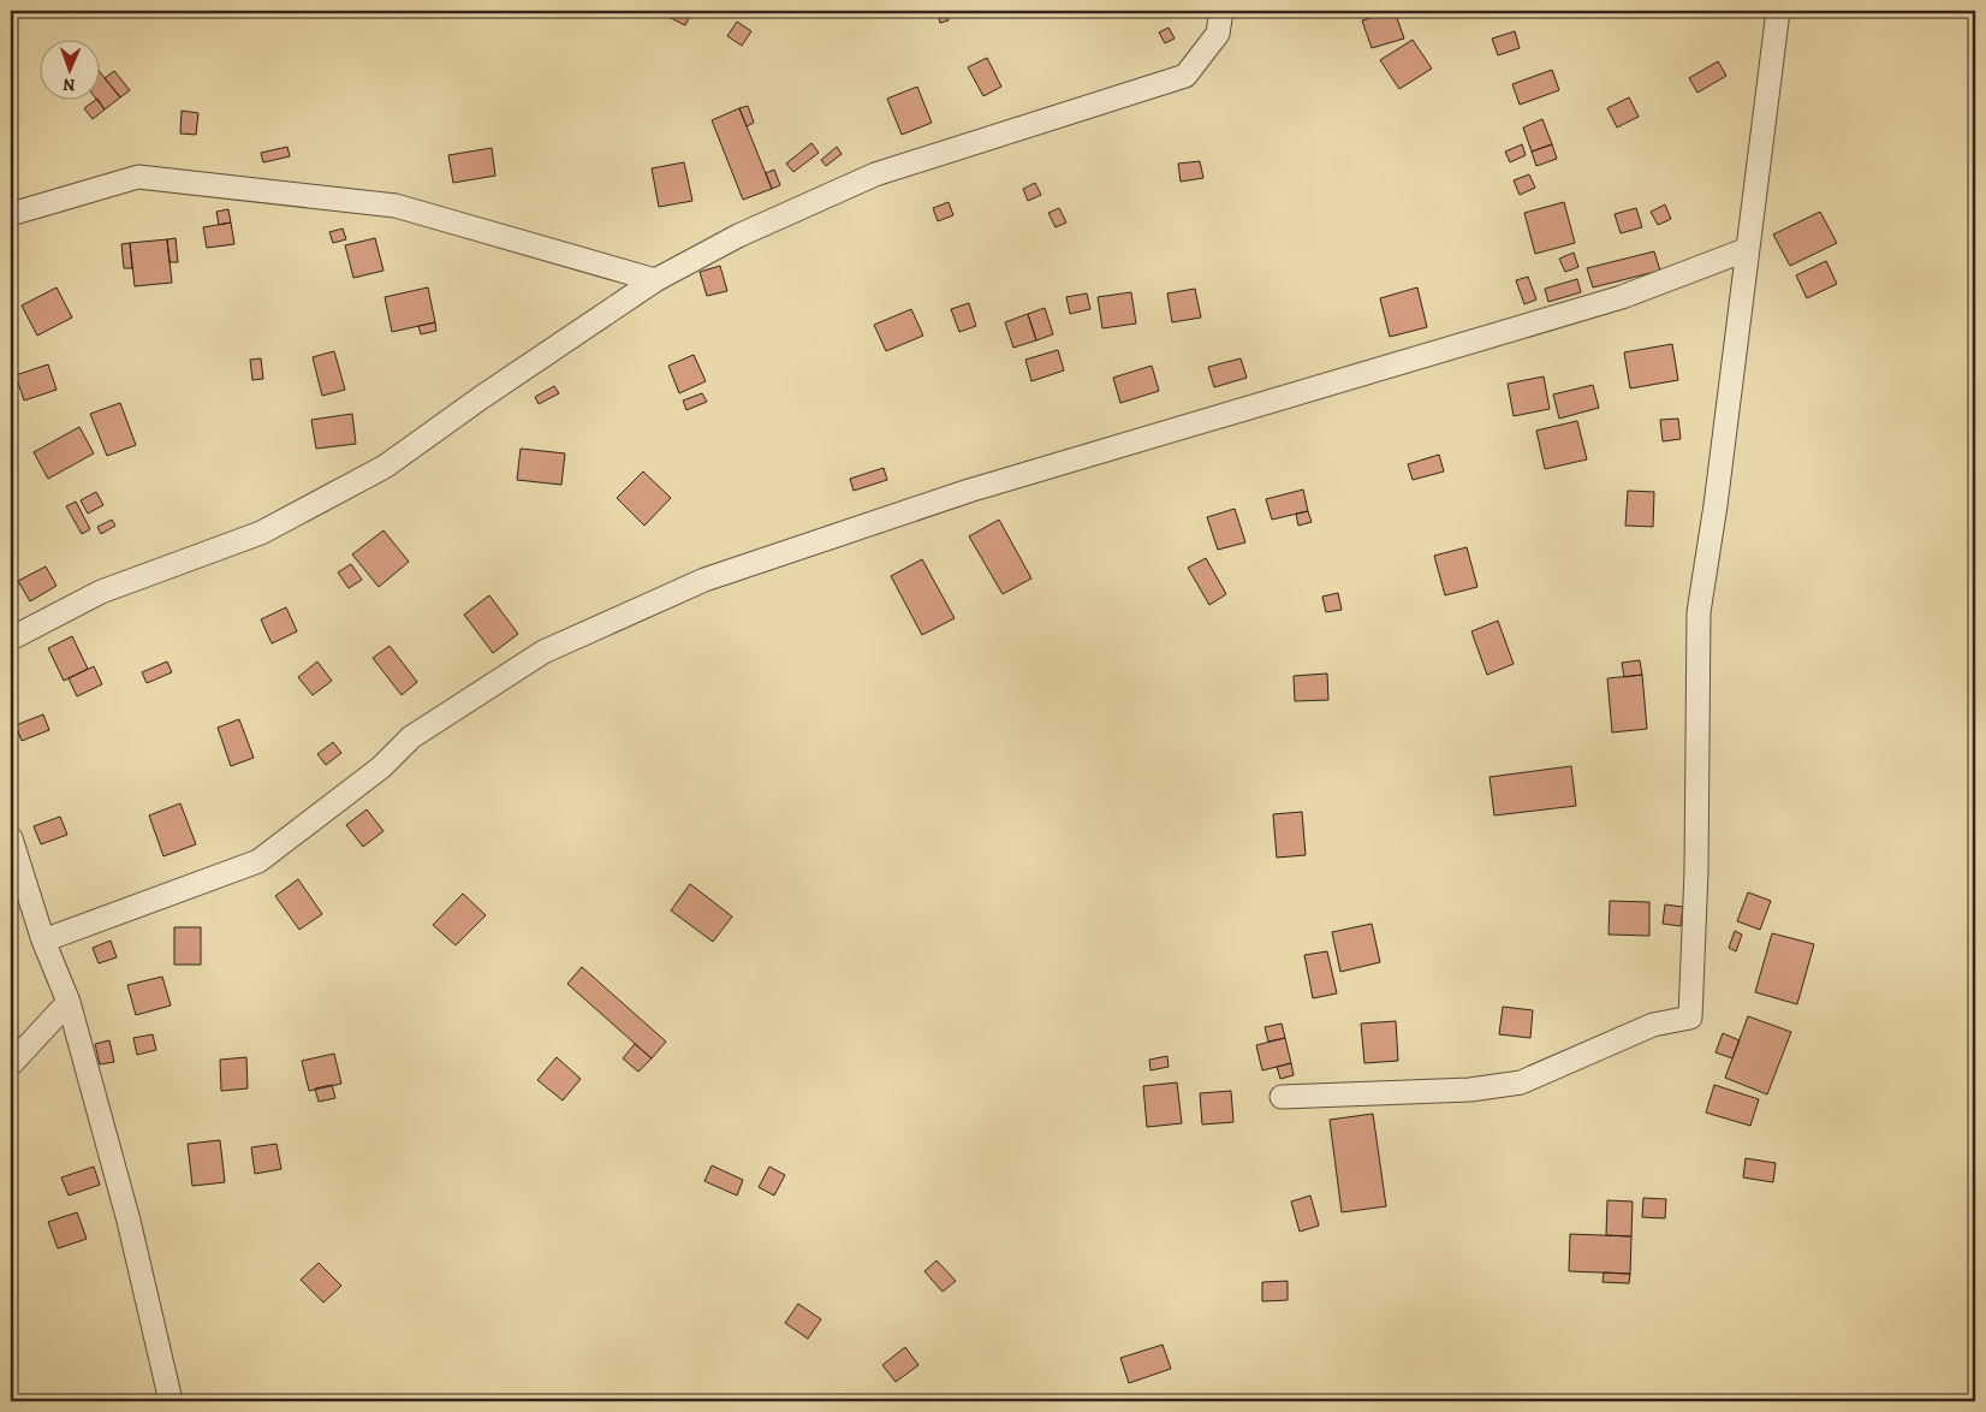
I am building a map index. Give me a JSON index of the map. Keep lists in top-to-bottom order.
{
  "north": "bottom"
}
